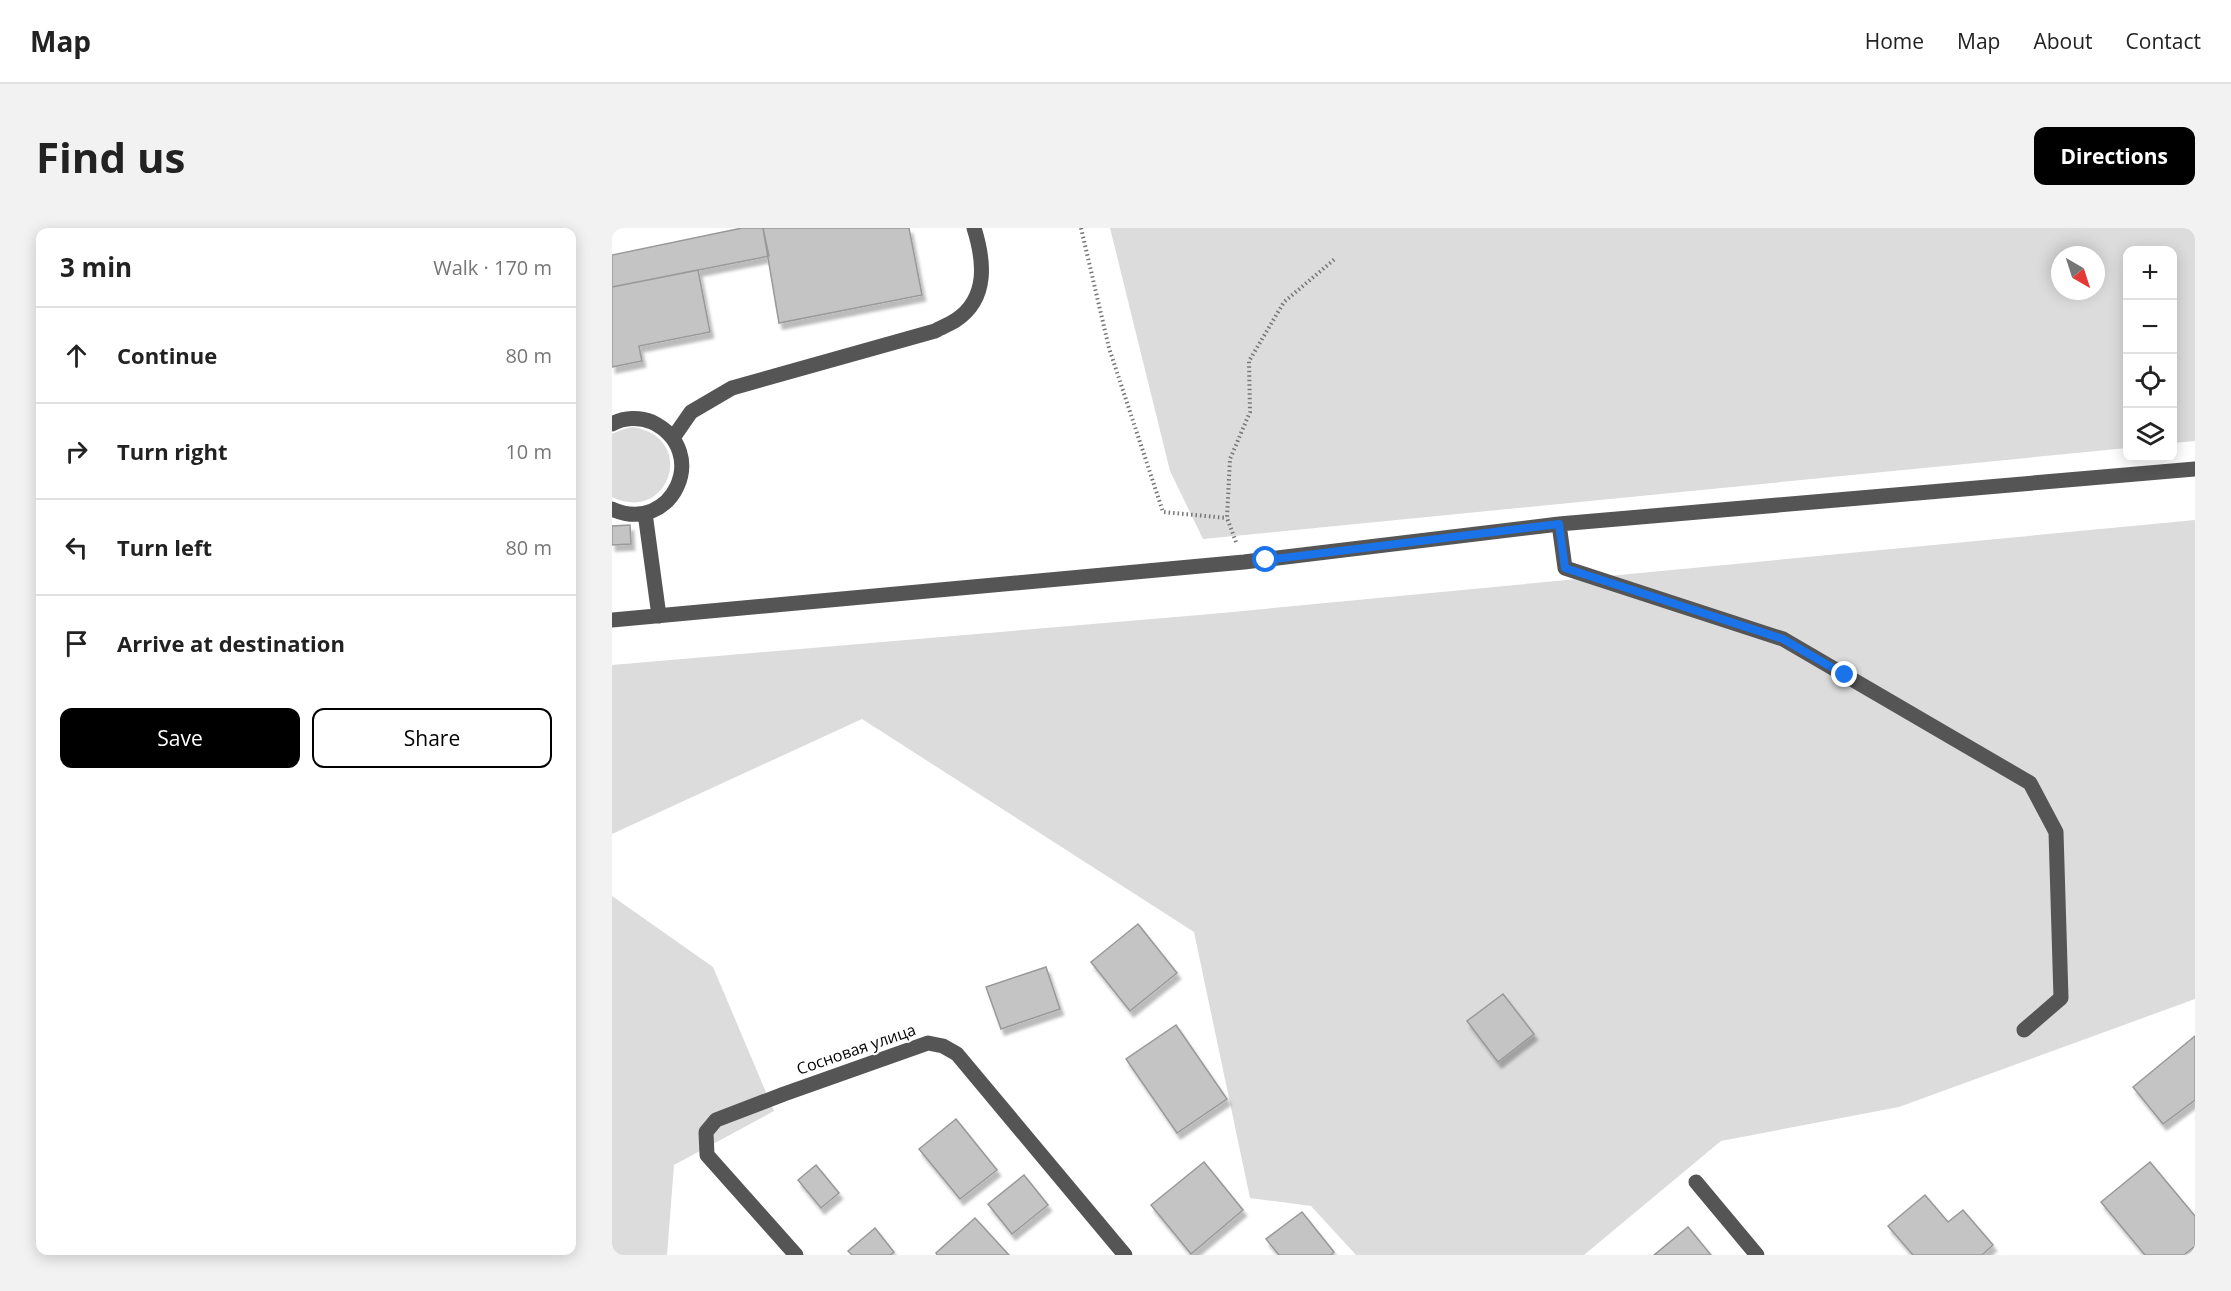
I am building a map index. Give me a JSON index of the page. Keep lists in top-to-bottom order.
{
  "streets": {
    "street": ["Сосновая улица"]
  },
  "north": "bottom right",
  "page": {
    "header": "Map",
    "nav": [
      "Home",
      "Map",
      "About",
      "Contact"
    ],
    "buttons": [
      "Directions",
      ["Save", "Share"]
    ],
    "title": "Find us",
    "heading": ["3 min", "Walk · 170 m"],
    "map_buttons": ["+", "−"],
    "list": [
      ["Continue", "80 m"],
      ["Turn right", "10 m"],
      ["Turn left", "80 m"],
      "Arrive at destination"
    ]
  }
}
